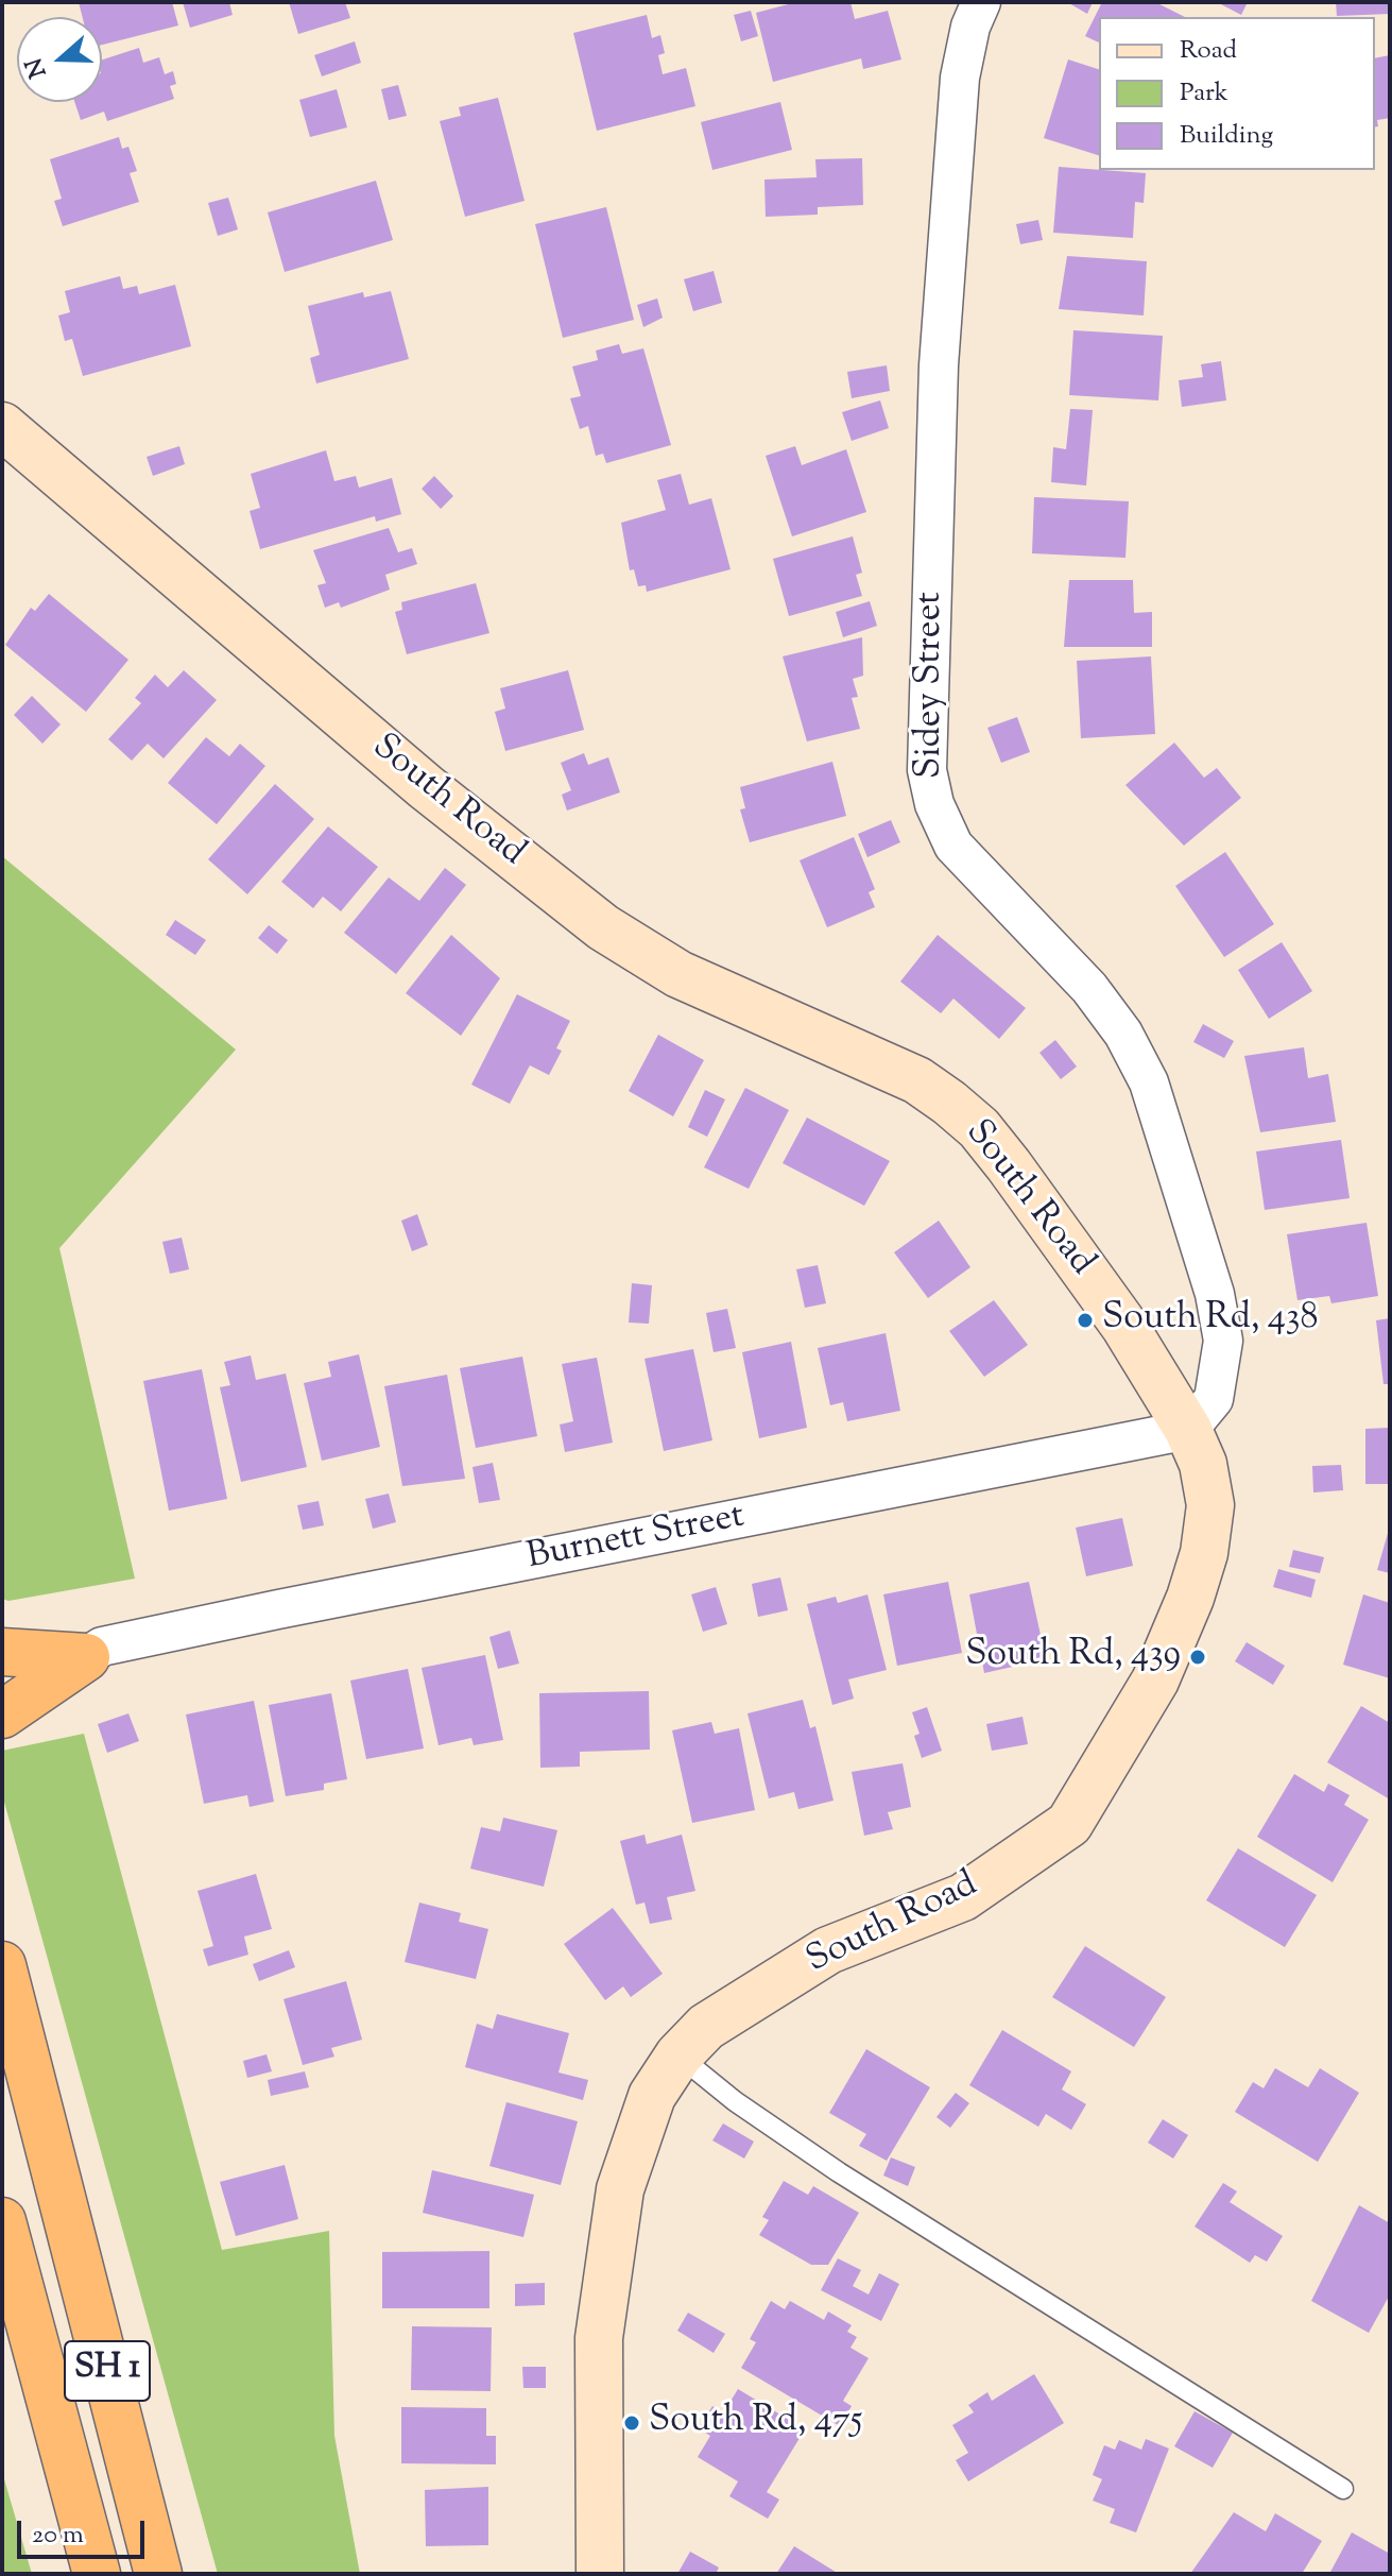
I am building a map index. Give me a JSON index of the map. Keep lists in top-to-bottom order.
{
  "streets": {
    "highway": ["SH 1"],
    "street": ["Sidey Street", "South Road", "Burnett Street"]
  },
  "crossings": [
    ["Sidey Street", "South Road"],
    ["Sidey Street", "Burnett Street"],
    ["South Road", "Burnett Street"]
  ],
  "places": ["South Rd, 438", "South Rd, 439", "South Rd, 475"],
  "legend": ["Road", "Park", "Building"],
  "scale_bar": "20 m",
  "north": "left"
}
